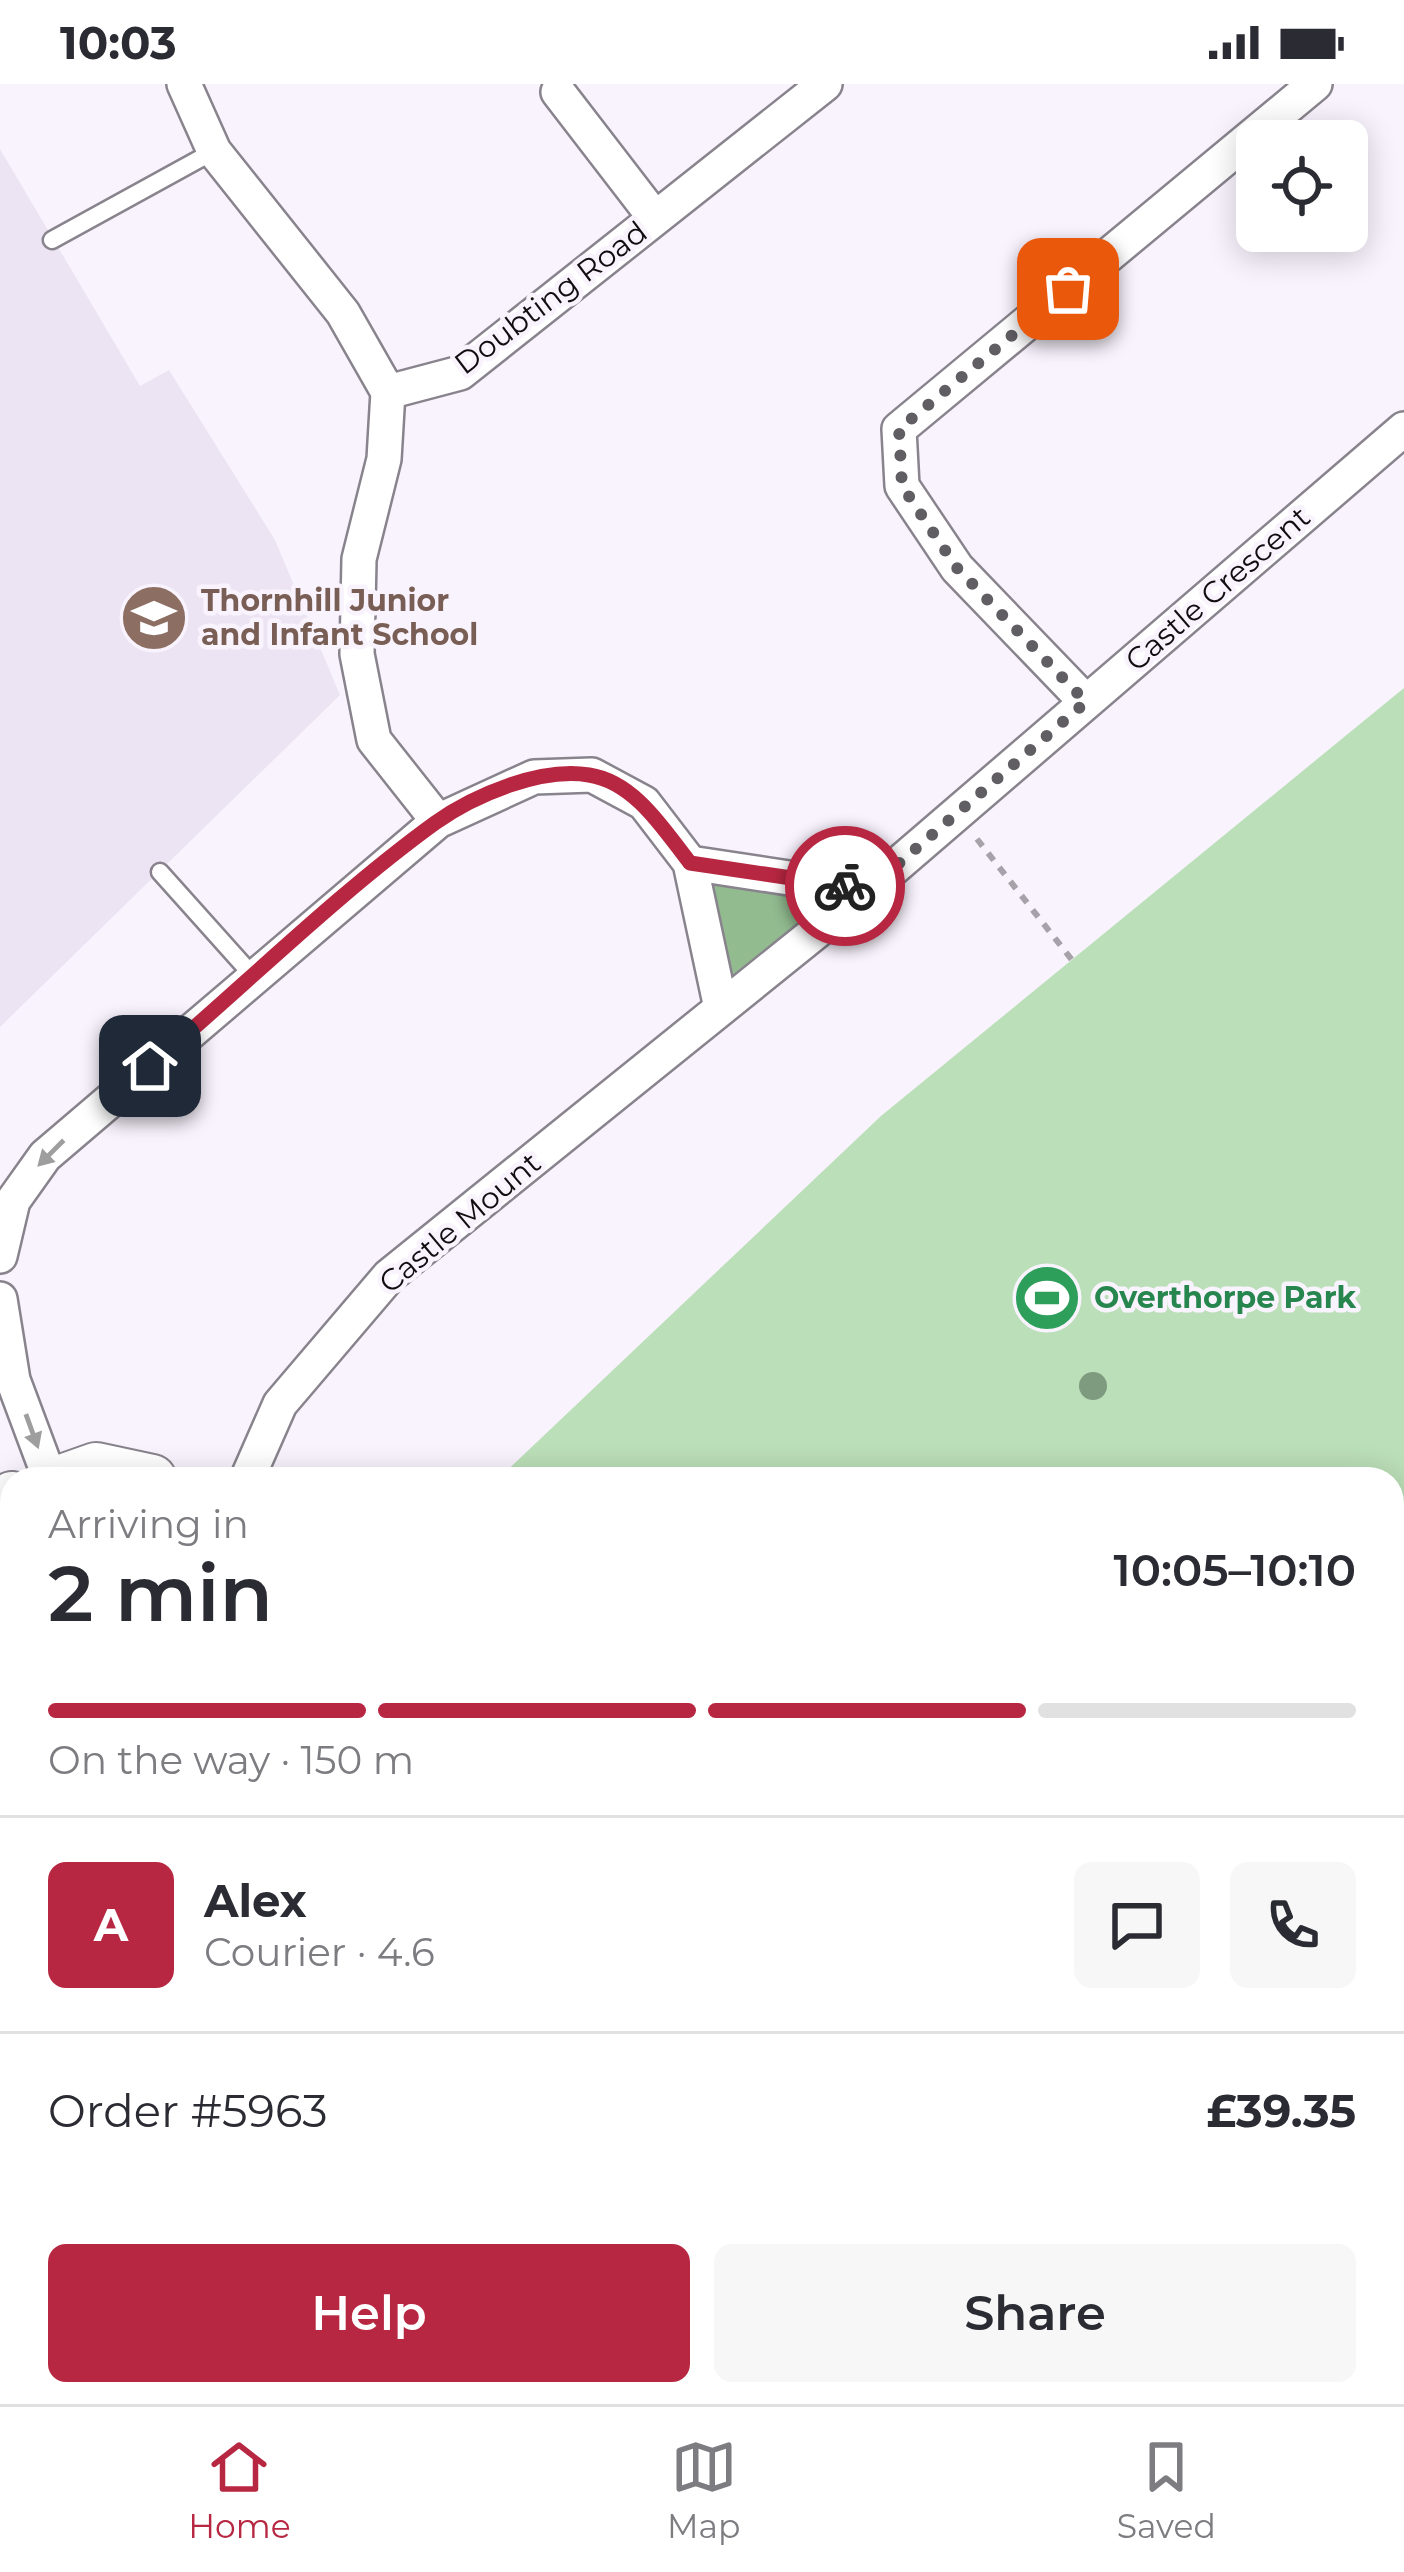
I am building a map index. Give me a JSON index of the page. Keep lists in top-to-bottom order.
{
  "streets": {
    "street": ["Doubting Road", "Castle Crescent", "Castle Mount"]
  },
  "crossings": [
    ["Castle Crescent", "Castle Mount"]
  ],
  "places": {
    "school or university": ["Thornhill Junior and Infant School"],
    "sports": ["Overthorpe Park"]
  },
  "page": {
    "status": "10:03",
    "heading": ["2 min", "Arriving in", "10:05–10:10"],
    "panel": [
      "Alex",
      "Courier · 4.6",
      "Order #5963",
      "£39.35"
    ],
    "bar": "On the way · 150 m",
    "round": "A",
    "buttons": ["Help", "Share"],
    "tabs": ["Home", "Map", "Saved"]
  }
}
